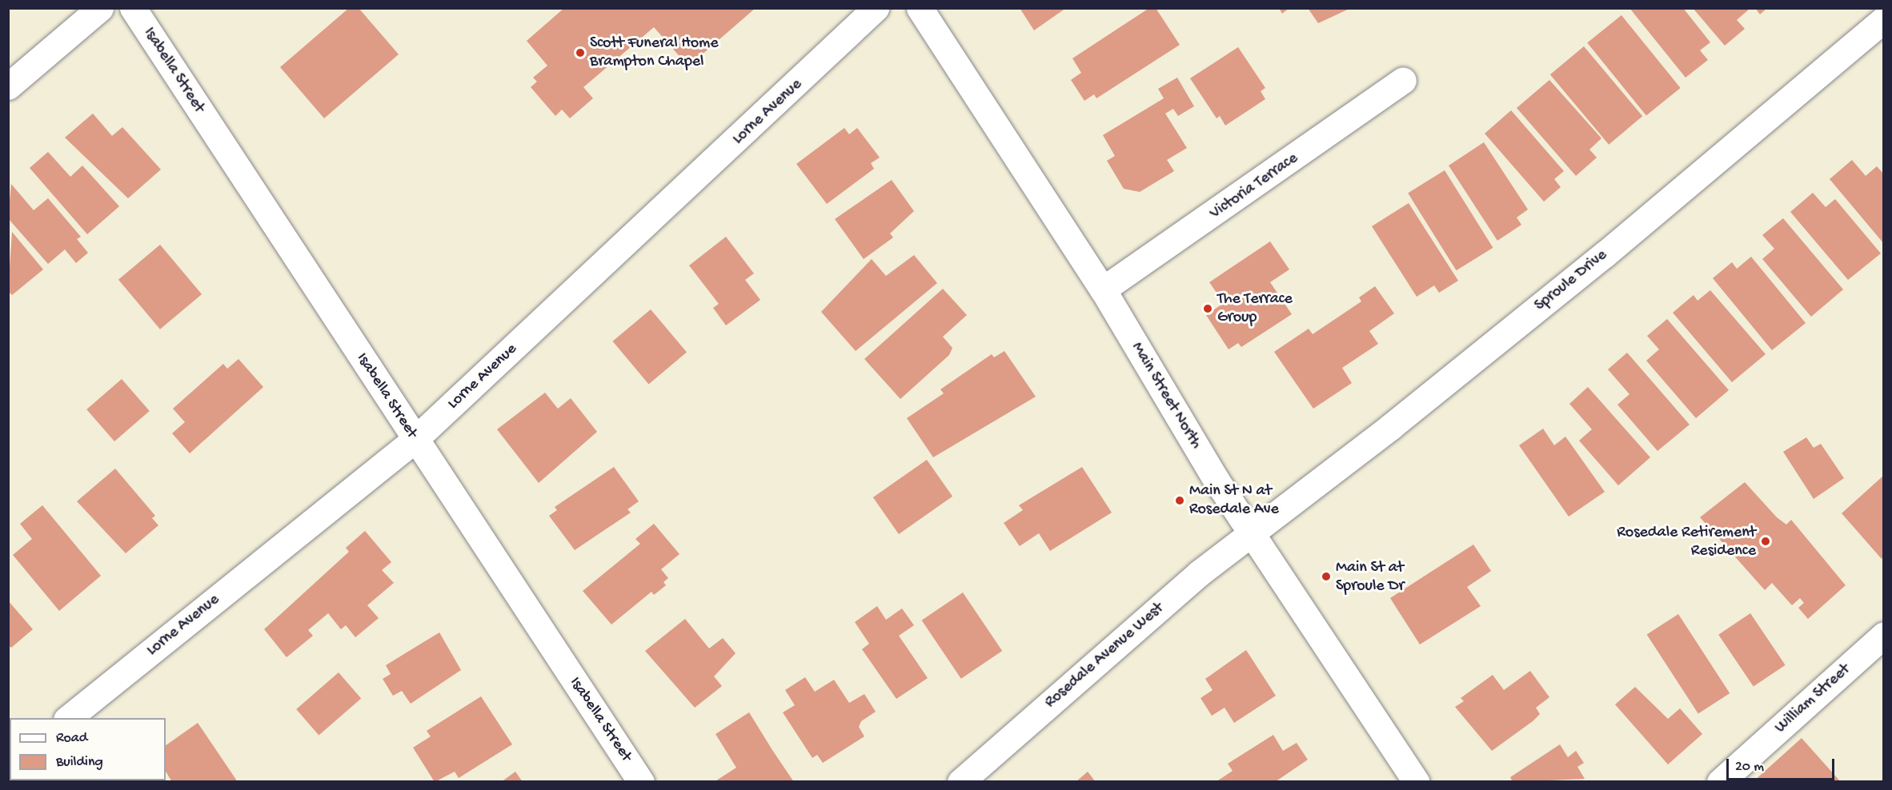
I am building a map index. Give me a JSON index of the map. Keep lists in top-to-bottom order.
{
  "streets": {
    "street": [
      "Isabella Street",
      "Lorne Avenue",
      "Victoria Terrace",
      "Sproule Drive",
      "Main Street North",
      "Rosedale Avenue West",
      "William Street"
    ]
  },
  "crossings": [
    ["Isabella Street", "Lorne Avenue"],
    ["Victoria Terrace", "Main Street North"],
    ["Sproule Drive", "Main Street North"],
    ["Sproule Drive", "Rosedale Avenue West"],
    ["Main Street North", "Rosedale Avenue West"]
  ],
  "places": [
    "Scott Funeral Home Brampton Chapel",
    "The Terrace Group",
    "Main St N at Rosedale Ave",
    "Rosedale Retirement Residence",
    "Main St at Sproule Dr"
  ],
  "legend": ["Road", "Building"],
  "scale_bar": "20 m"
}
